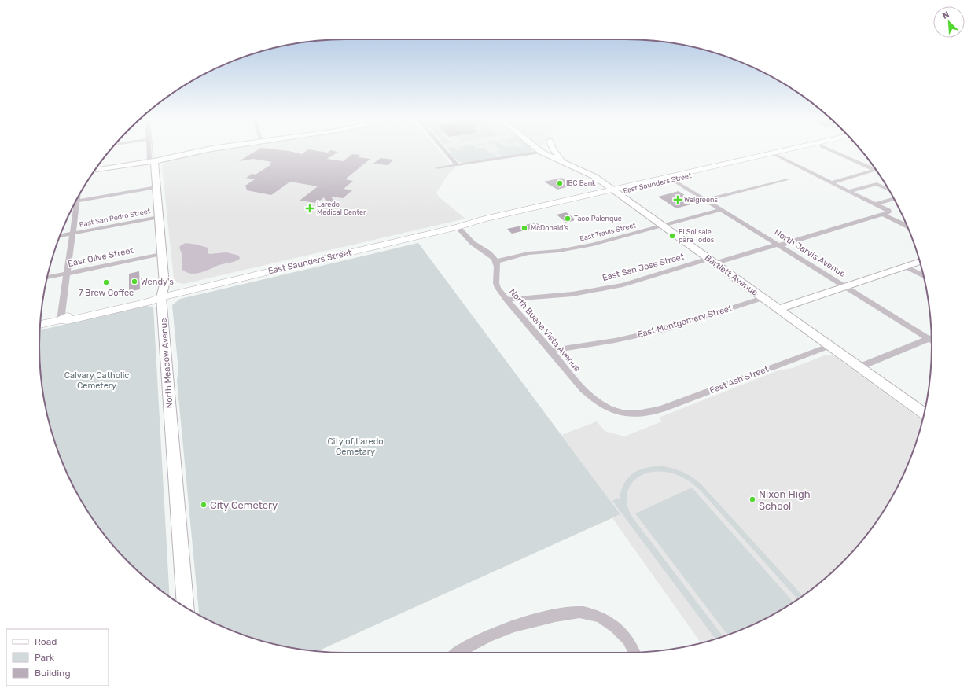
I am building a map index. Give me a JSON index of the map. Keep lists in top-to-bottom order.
{
  "streets": {
    "main road": ["East Saunders Street", "Bartlett Avenue", "North Meadow Avenue"],
    "street": [
      "East San Pedro Street",
      "East Travis Street",
      "North Jarvis Avenue",
      "East Olive Street",
      "East San Jose Street",
      "East Montgomery Street",
      "North Buena Vista Avenue",
      "East Ash Street"
    ]
  },
  "crossings": [
    ["East Saunders Street", "North Jarvis Avenue"],
    ["East Saunders Street", "Bartlett Avenue"],
    ["East Saunders Street", "North Meadow Avenue"],
    ["East San Pedro Street", "North Meadow Avenue"],
    ["East Travis Street", "North Jarvis Avenue"],
    ["East Travis Street", "Bartlett Avenue"],
    ["East Travis Street", "North Buena Vista Avenue"],
    ["North Jarvis Avenue", "East San Jose Street"],
    ["East Olive Street", "North Meadow Avenue"],
    ["East San Jose Street", "Bartlett Avenue"],
    ["East San Jose Street", "North Buena Vista Avenue"],
    ["Bartlett Avenue", "East Montgomery Street"],
    ["Bartlett Avenue", "East Ash Street"],
    ["East Montgomery Street", "North Buena Vista Avenue"],
    ["North Buena Vista Avenue", "East Ash Street"]
  ],
  "parks": ["Calvary Catholic Cemetery", "City of Laredo Cemetary"],
  "places": {
    "other": [
      "IBC Bank",
      "Taco Palenque",
      "McDonald's",
      "El Sol sale para Todos",
      "Wendy's",
      "7 Brew Coffee",
      "Nixon High School",
      "City Cemetery"
    ],
    "health": ["Walgreens", "Laredo Medical Center"]
  },
  "legend": ["Road", "Park", "Building"],
  "north": "top left"
}
